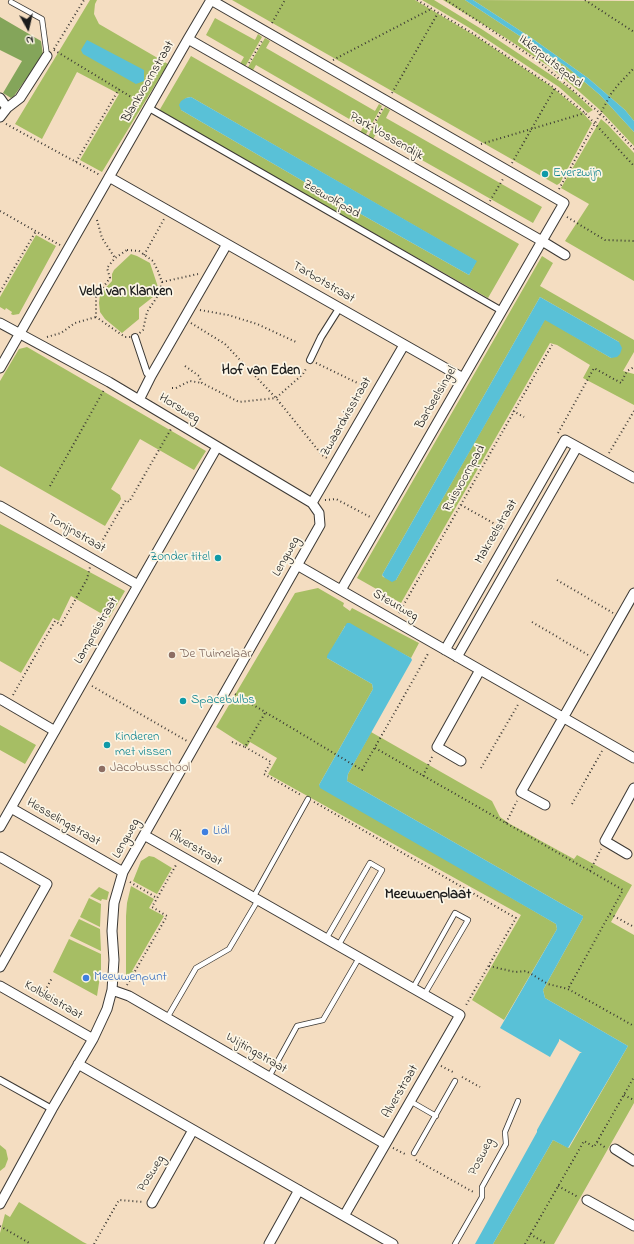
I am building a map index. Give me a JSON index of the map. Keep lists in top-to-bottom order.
{
  "streets": {
    "street": [
      "Blankvoornstraat",
      "Park Vossendijk",
      "Zeewolfpad",
      "Tarbotstraat",
      "Barbeelsingel",
      "Horsweg",
      "Zwaardvisstraat",
      "Makreelstraat",
      "Tonijnstraat",
      "Lengweg",
      "Steurweg",
      "Lampreistraat",
      "Hesselingstraat",
      "Alverstraat",
      "Kolbleistraat",
      "Wijtingstraat",
      "Posweg"
    ],
    "path": ["Ikkerputsepad", "Ruisvoornpad"]
  },
  "crossings": [
    ["Blankvoornstraat", "Park Vossendijk"],
    ["Blankvoornstraat", "Zeewolfpad"],
    ["Blankvoornstraat", "Tarbotstraat"],
    ["Blankvoornstraat", "Horsweg"],
    ["Park Vossendijk", "Barbeelsingel"],
    ["Zeewolfpad", "Barbeelsingel"],
    ["Tarbotstraat", "Barbeelsingel"],
    ["Tarbotstraat", "Zwaardvisstraat"],
    ["Barbeelsingel", "Steurweg"],
    ["Horsweg", "Zwaardvisstraat"],
    ["Horsweg", "Lengweg"],
    ["Horsweg", "Lampreistraat"],
    ["Zwaardvisstraat", "Lengweg"],
    ["Ruisvoornpad", "Steurweg"],
    ["Makreelstraat", "Steurweg"],
    ["Tonijnstraat", "Lampreistraat"],
    ["Lengweg", "Steurweg"],
    ["Lengweg", "Hesselingstraat"],
    ["Lengweg", "Alverstraat"],
    ["Lengweg", "Kolbleistraat"],
    ["Lengweg", "Wijtingstraat"],
    ["Lampreistraat", "Hesselingstraat"],
    ["Alverstraat", "Wijtingstraat"]
  ],
  "districts": ["Veld van Klanken", "Hof van Eden", "Meeuwenplaat"],
  "places": [
    "Everzwijn",
    "Zonder titel",
    "De Tuimelaar",
    "Spacebulbs",
    "Kinderen met vissen",
    "Jacobusschool",
    "Lidl",
    "Meeuwenpunt"
  ],
  "north": "bottom"
}
